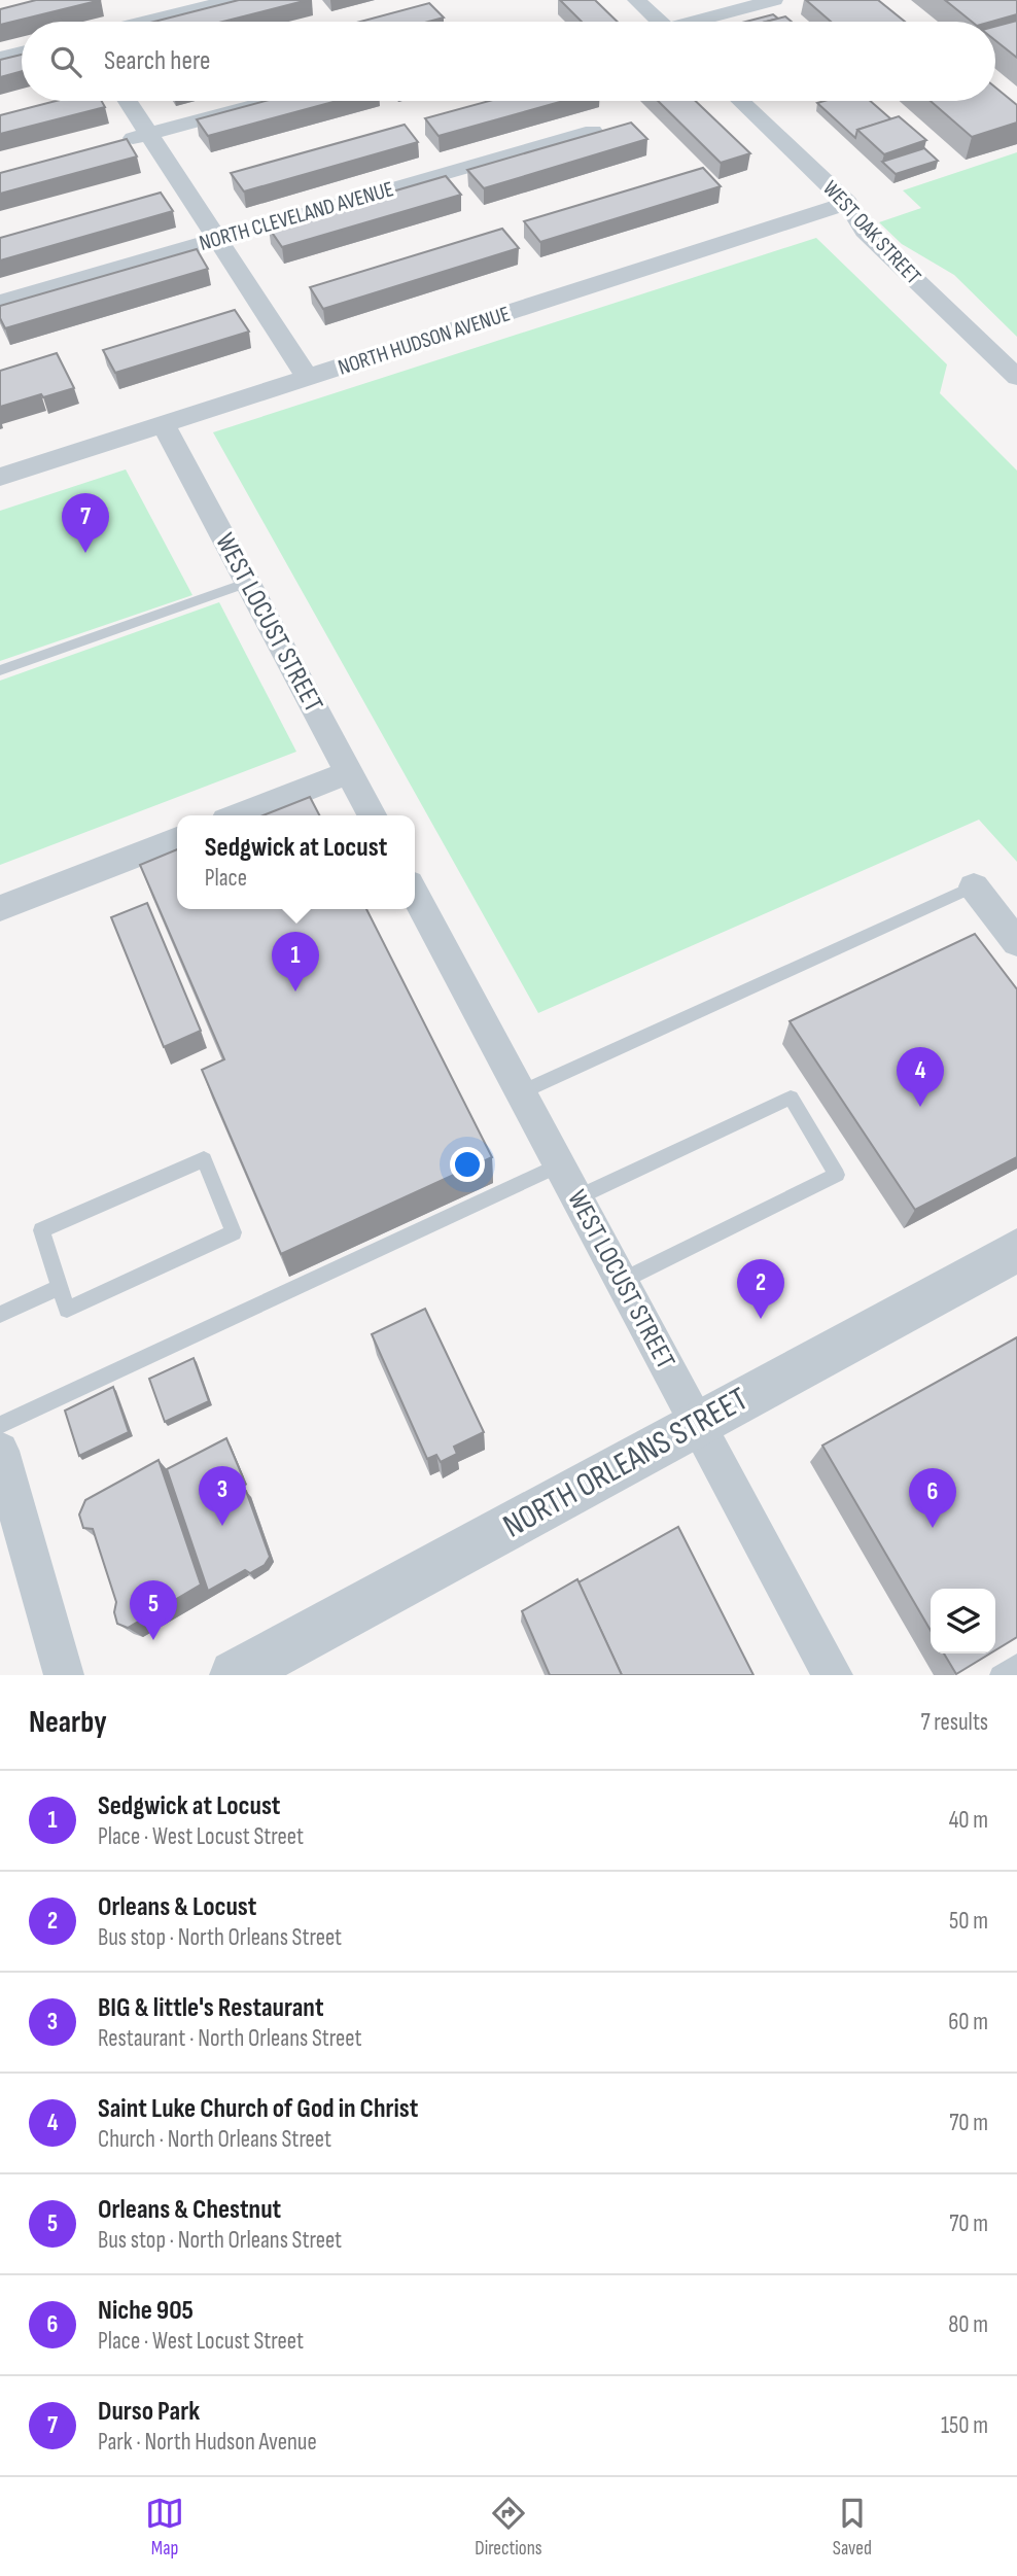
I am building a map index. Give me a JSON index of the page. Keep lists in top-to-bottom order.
{
  "streets": {
    "street": [
      "NORTH CLEVELAND AVENUE",
      "WEST OAK STREET",
      "NORTH HUDSON AVENUE",
      "WEST LOCUST STREET",
      "NORTH ORLEANS STREET"
    ]
  },
  "crossings": [
    ["WEST OAK STREET", "NORTH HUDSON AVENUE"],
    ["NORTH HUDSON AVENUE", "WEST LOCUST STREET"],
    ["WEST LOCUST STREET", "NORTH ORLEANS STREET"]
  ],
  "page": {
    "search": "Search here",
    "pins": [
      "7",
      "1",
      "4",
      "2",
      "3",
      "6",
      "5"
    ],
    "popup": ["Sedgwick at Locust", "Place"],
    "heading": ["Nearby", "7 results"],
    "list": [
      {
        "mark": "1",
        "name": "Sedgwick at Locust",
        "note": "Place · West Locust Street",
        "value": "40 m"
      },
      {
        "mark": "2",
        "name": "Orleans & Locust",
        "note": "Bus stop · North Orleans Street",
        "value": "50 m"
      },
      {
        "mark": "3",
        "name": "BIG & little's Restaurant",
        "note": "Restaurant · North Orleans Street",
        "value": "60 m"
      },
      {
        "mark": "4",
        "name": "Saint Luke Church of God in Christ",
        "note": "Church · North Orleans Street",
        "value": "70 m"
      },
      {
        "mark": "5",
        "name": "Orleans & Chestnut",
        "note": "Bus stop · North Orleans Street",
        "value": "70 m"
      },
      {
        "mark": "6",
        "name": "Niche 905",
        "note": "Place · West Locust Street",
        "value": "80 m"
      },
      {
        "mark": "7",
        "name": "Durso Park",
        "note": "Park · North Hudson Avenue",
        "value": "150 m"
      }
    ],
    "nav": ["Map", "Directions", "Saved"]
  }
}
